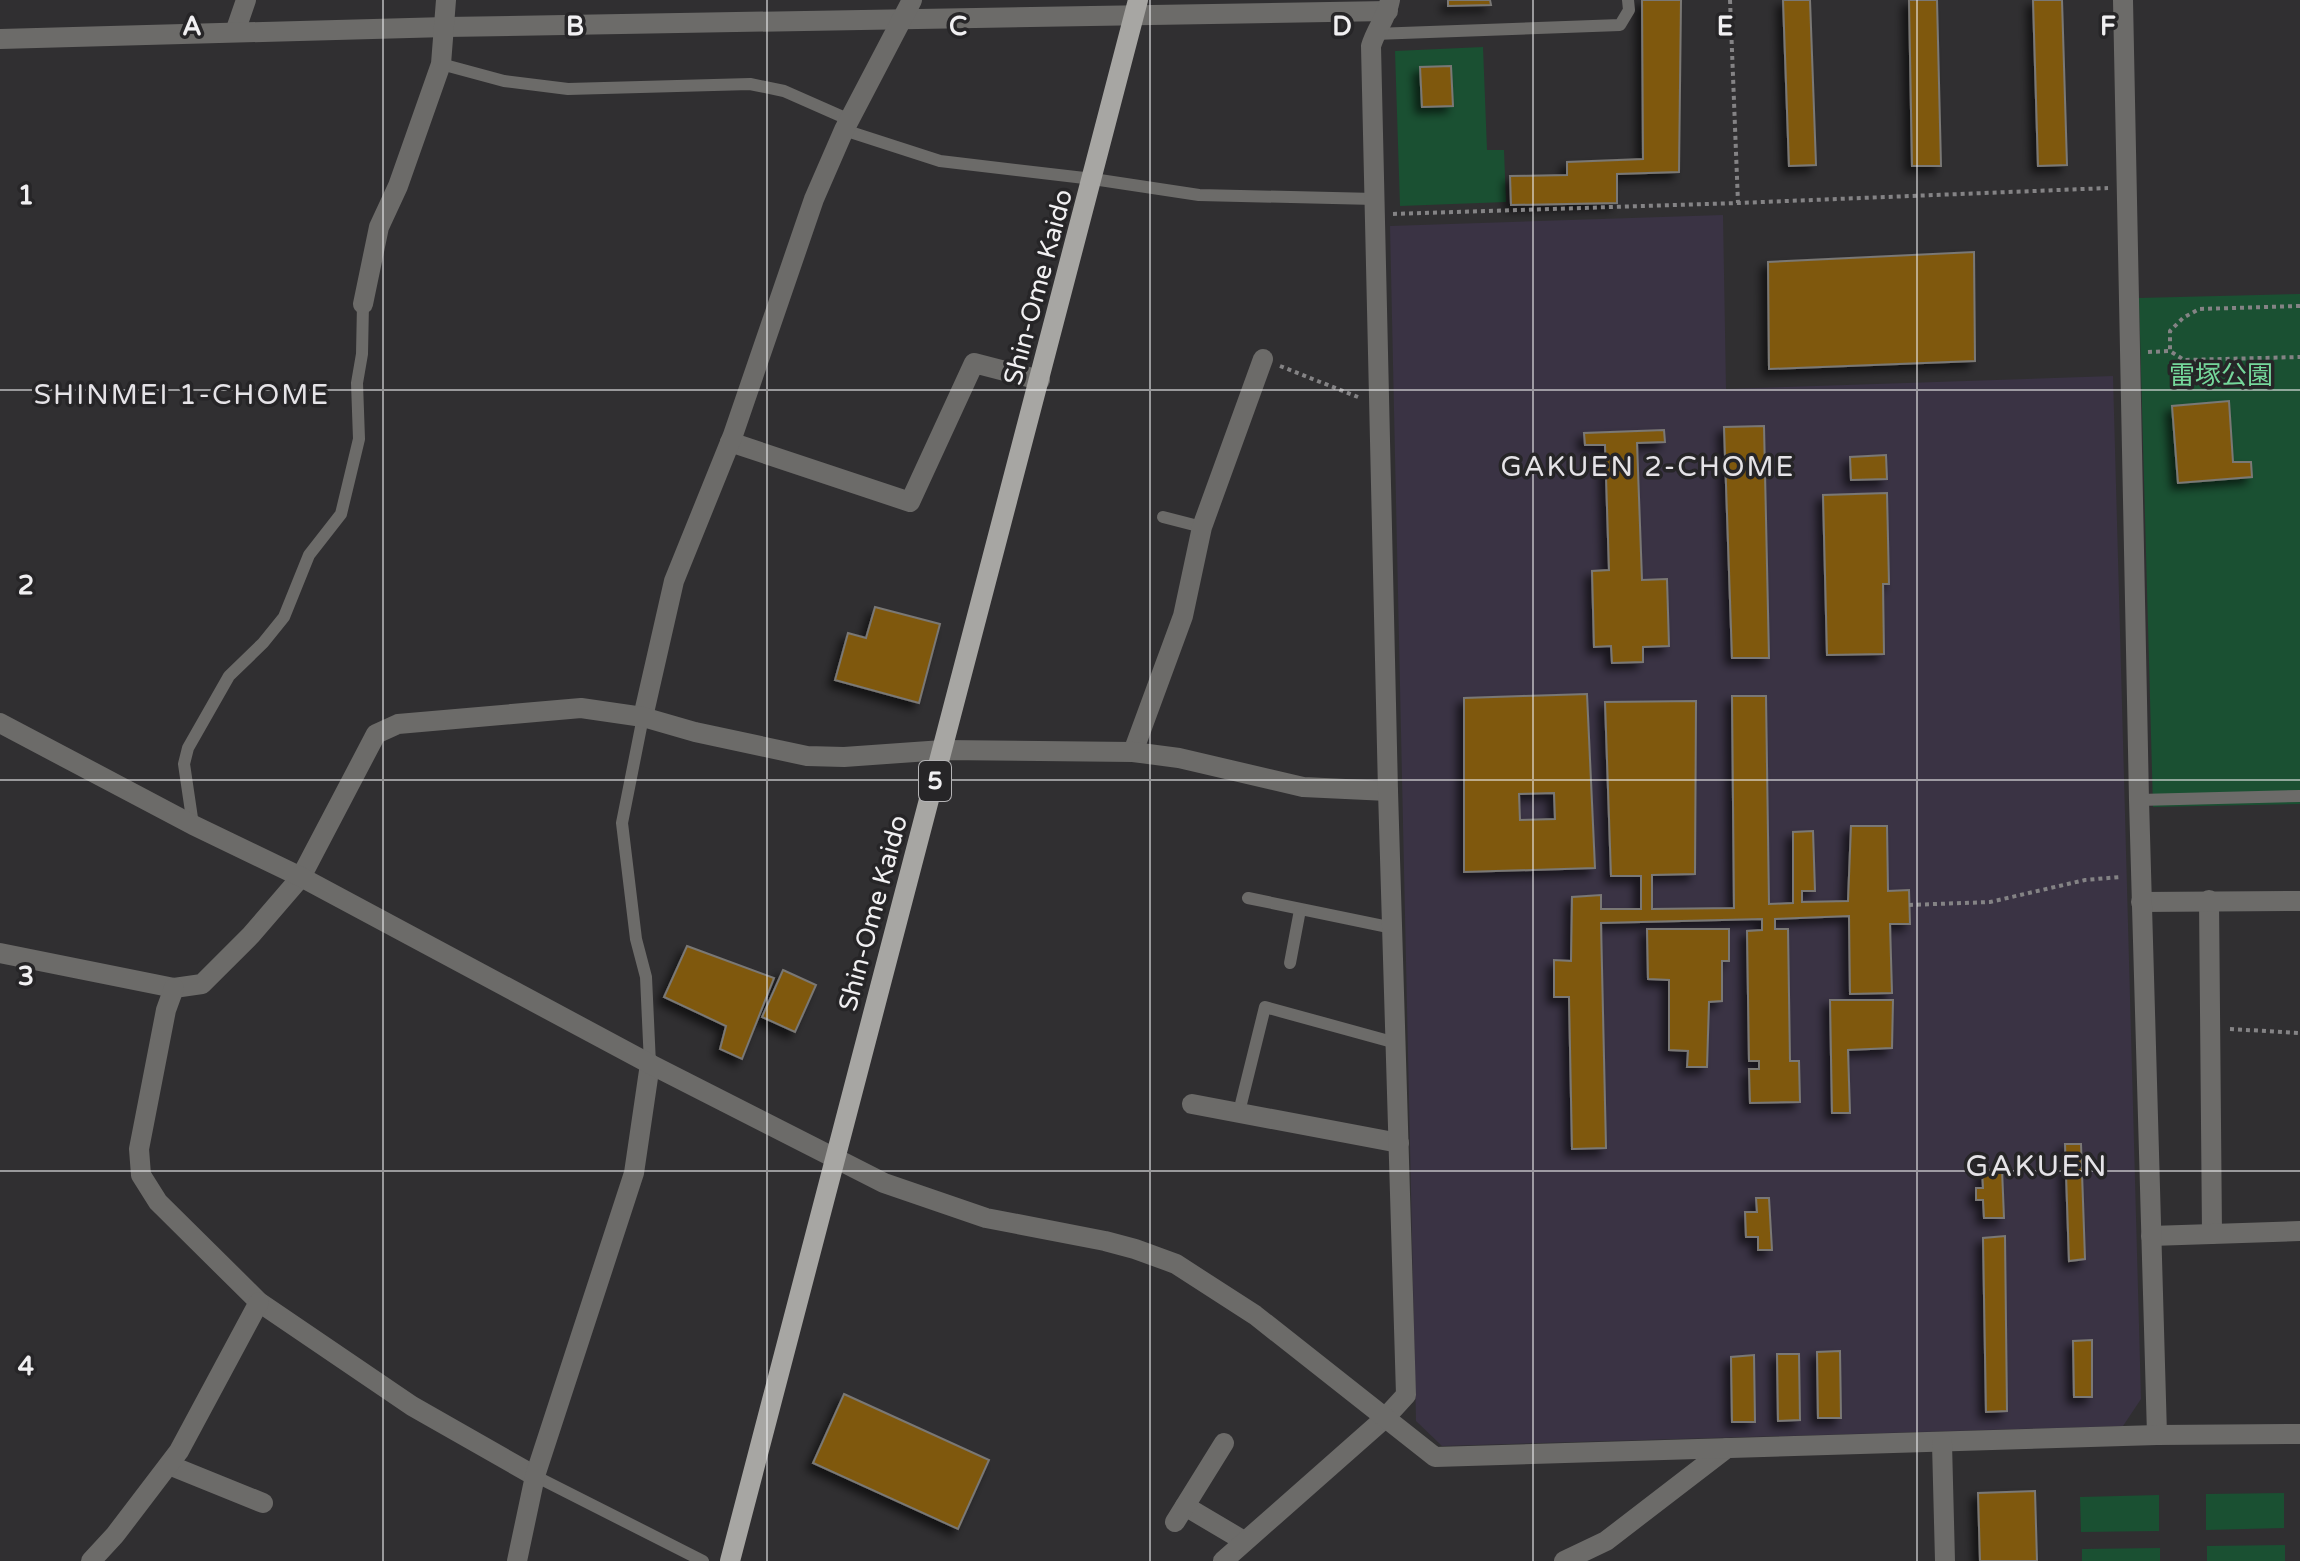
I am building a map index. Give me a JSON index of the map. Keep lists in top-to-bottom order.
{
  "streets": {
    "main road": ["Shin-Ome Kaido", "5"]
  },
  "districts": ["SHINMEI 1-CHOME", "GAKUEN 2-CHOME", "GAKUEN"],
  "parks": ["雷塚公園"],
  "grid": {
    "columns": [
      "A",
      "B",
      "C",
      "D",
      "E",
      "F"
    ],
    "rows": [
      "1",
      "2",
      "3",
      "4"
    ]
  }
}
